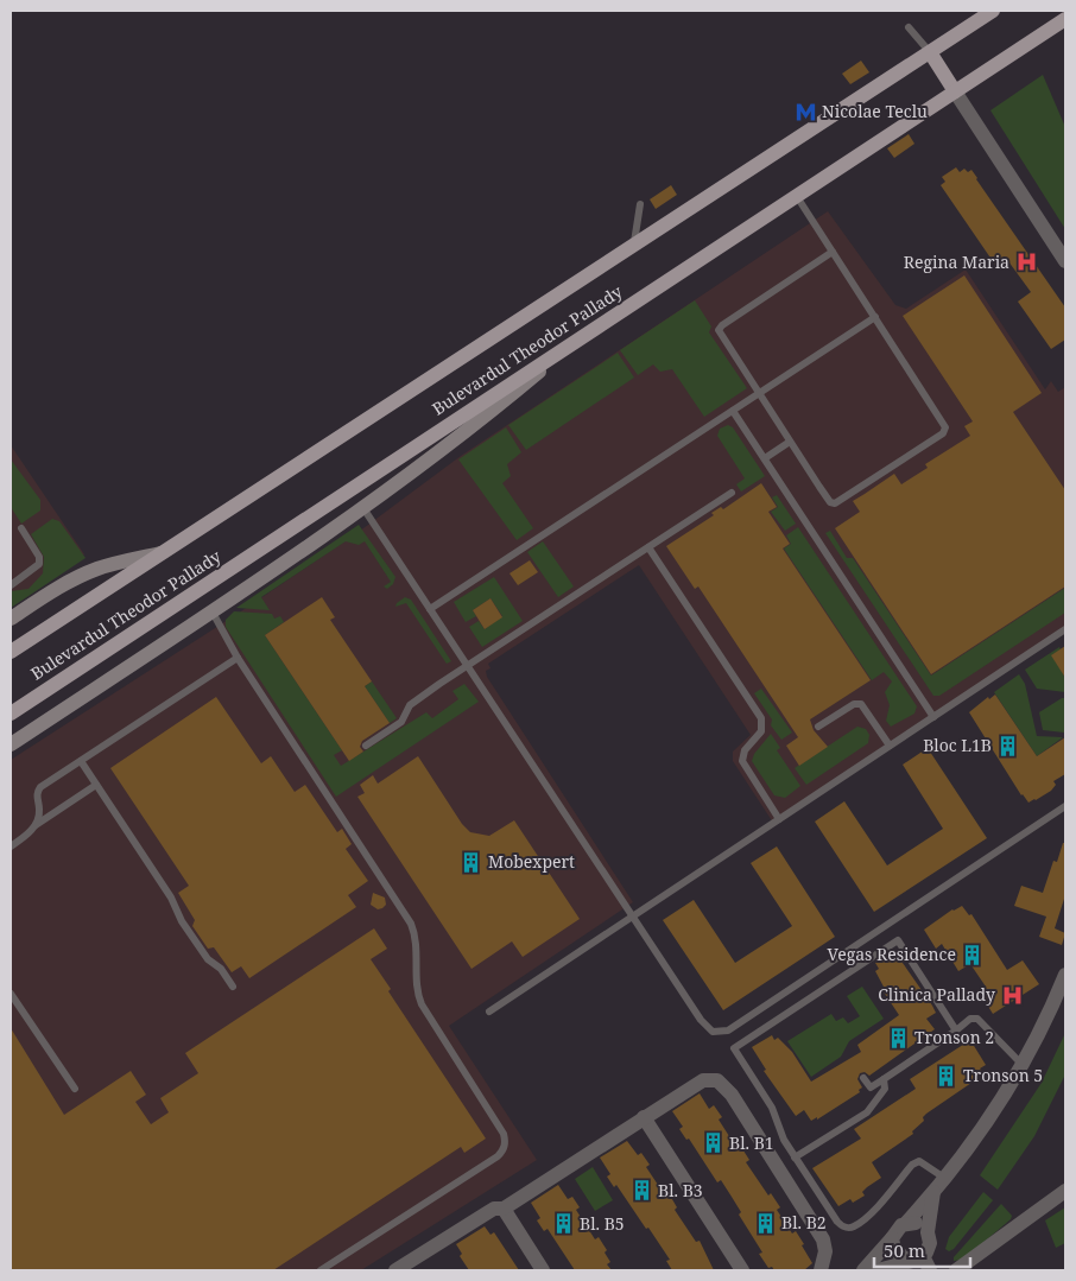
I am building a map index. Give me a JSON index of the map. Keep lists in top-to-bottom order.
{
  "streets": {
    "main road": ["Bulevardul Theodor Pallady"]
  },
  "places": {
    "metro station": ["Nicolae Teclu"],
    "hospital": ["Regina Maria", "Clinica Pallady"],
    "building": [
      "Bloc L1B",
      "Mobexpert",
      "Vegas Residence",
      "Tronson 2",
      "Tronson 5",
      "Bl. B1",
      "Bl. B3",
      "Bl. B2",
      "Bl. B5"
    ]
  },
  "scale_bar": "50 m"
}
